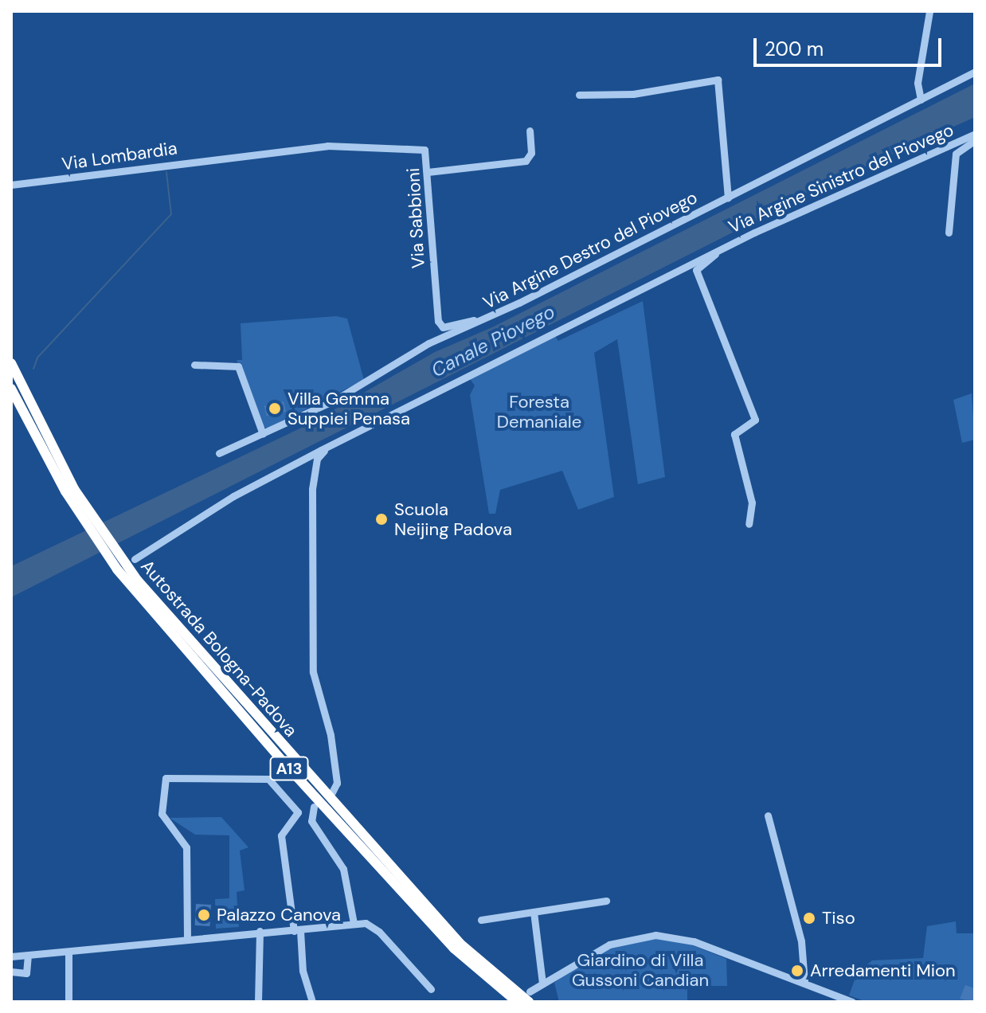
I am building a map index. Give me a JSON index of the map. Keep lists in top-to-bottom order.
{
  "streets": {
    "highway": ["Autostrada Bologna-Padova", "A13"],
    "street": [
      "Via Lombardia",
      "Via Argine Sinistro del Piovego",
      "Via Sabbioni",
      "Via Argine Destro del Piovego"
    ]
  },
  "crossings": [
    ["Via Lombardia", "Via Sabbioni"],
    ["Via Sabbioni", "Via Argine Destro del Piovego"]
  ],
  "water": ["Canale Piovego"],
  "parks": ["Foresta Demaniale", "Giardino di Villa Gussoni Candian"],
  "places": [
    "Villa Gemma Suppiei Penasa",
    "Scuola Neijing Padova",
    "Palazzo Canova",
    "Tiso",
    "Arredamenti Mion"
  ],
  "scale_bar": "200 m"
}
